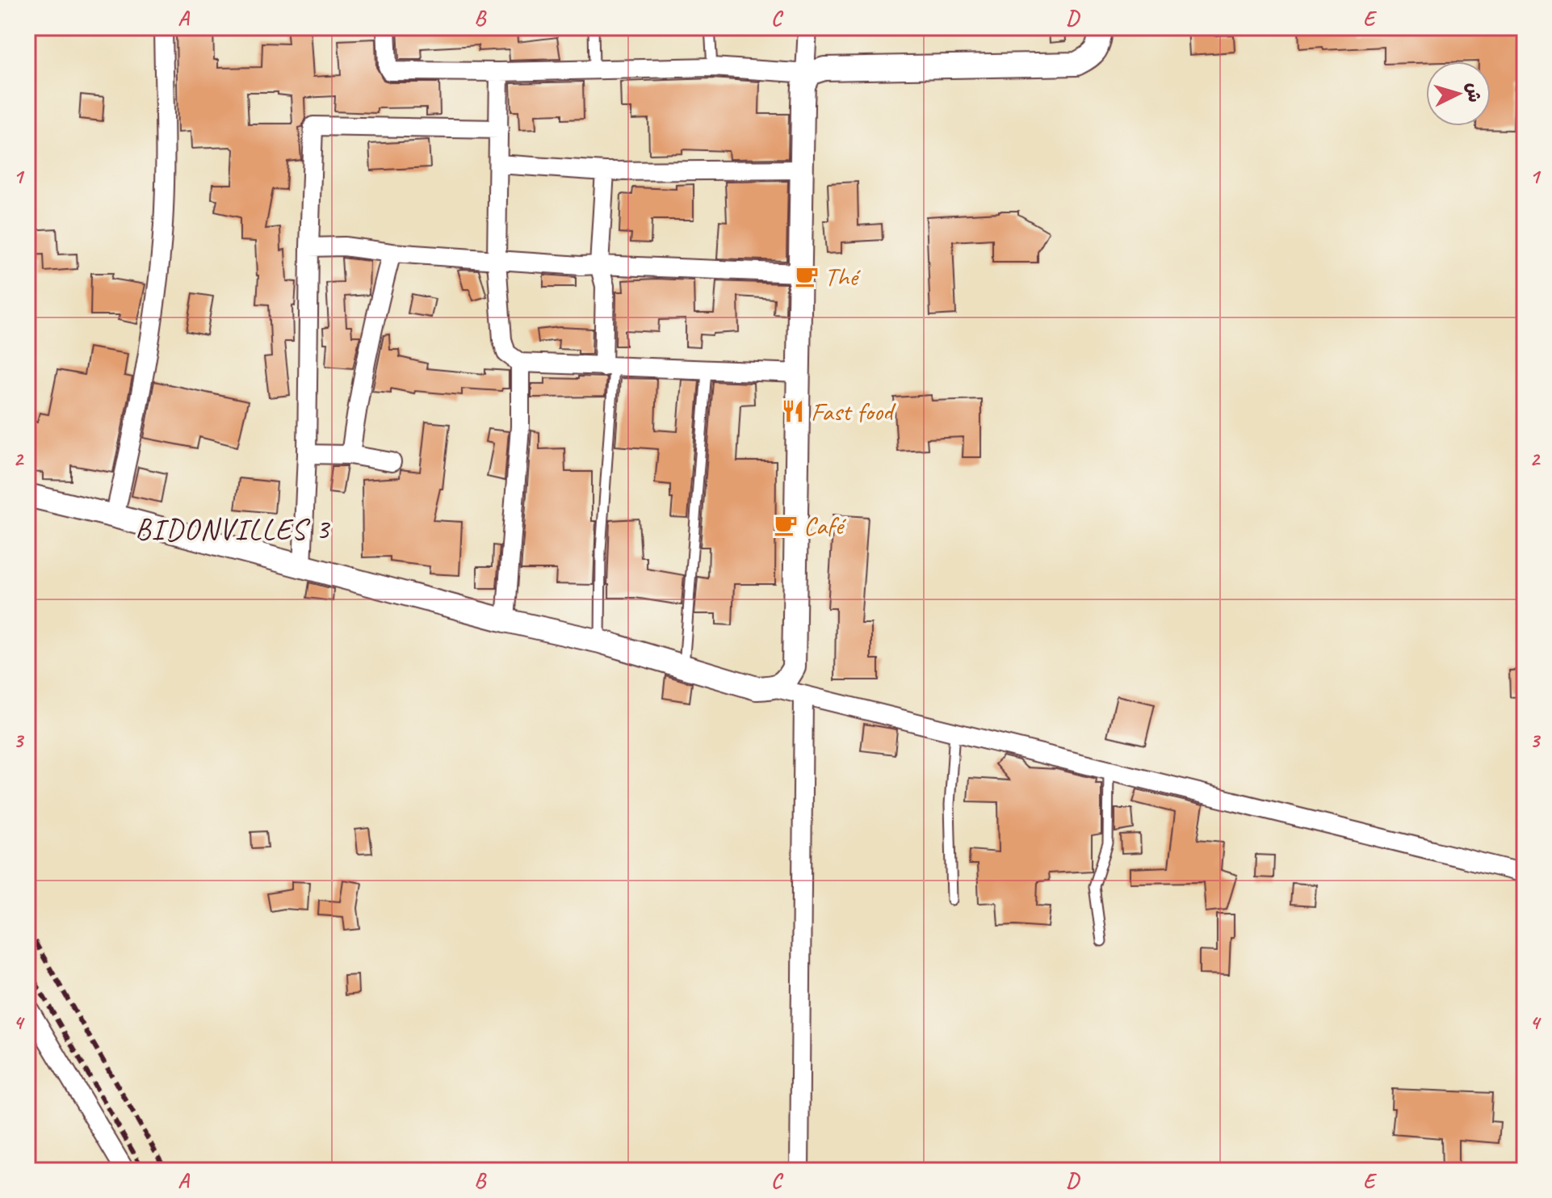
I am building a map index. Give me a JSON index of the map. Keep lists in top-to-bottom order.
{
  "districts": ["BIDONVILLES 3"],
  "places": {
    "cafe": ["Thé", "Café"],
    "restaurant": ["Fast food"]
  },
  "north": "right",
  "grid": {
    "columns": [
      "A",
      "B",
      "C",
      "D",
      "E"
    ],
    "rows": [
      "1",
      "2",
      "3",
      "4"
    ]
  }
}
